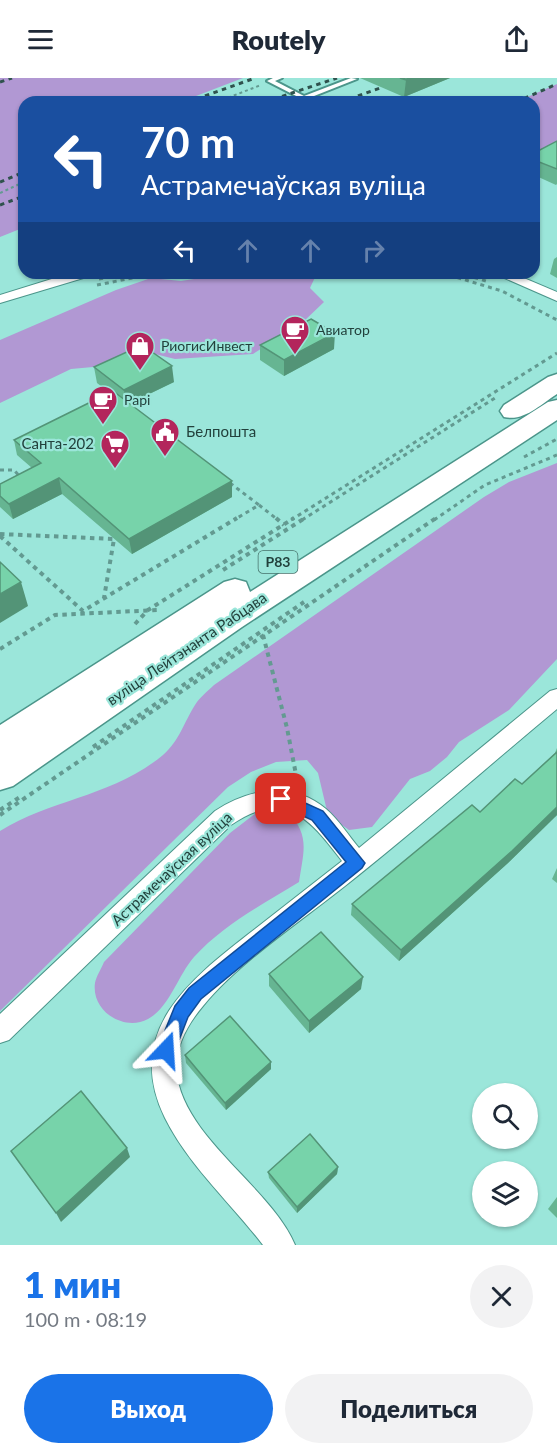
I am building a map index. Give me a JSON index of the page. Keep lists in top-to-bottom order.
{
  "streets": {
    "highway": ["Р83", "вуліца Лейтэнанта Рабцава"],
    "street": ["Астрамечаўская вуліца"]
  },
  "places": {
    "cafe": ["Авиатор", "Papi"],
    "shop": ["РиогисИнвест"],
    "public building": ["Белпошта"],
    "supermarket": ["Санта-202"]
  },
  "page": {
    "header": "Routely",
    "turn": ["70 m", "Астрамечаўская вуліца"],
    "heading": ["1 мин", "100 m · 08:19"],
    "buttons": ["Выход", "Поделиться"]
  }
}
